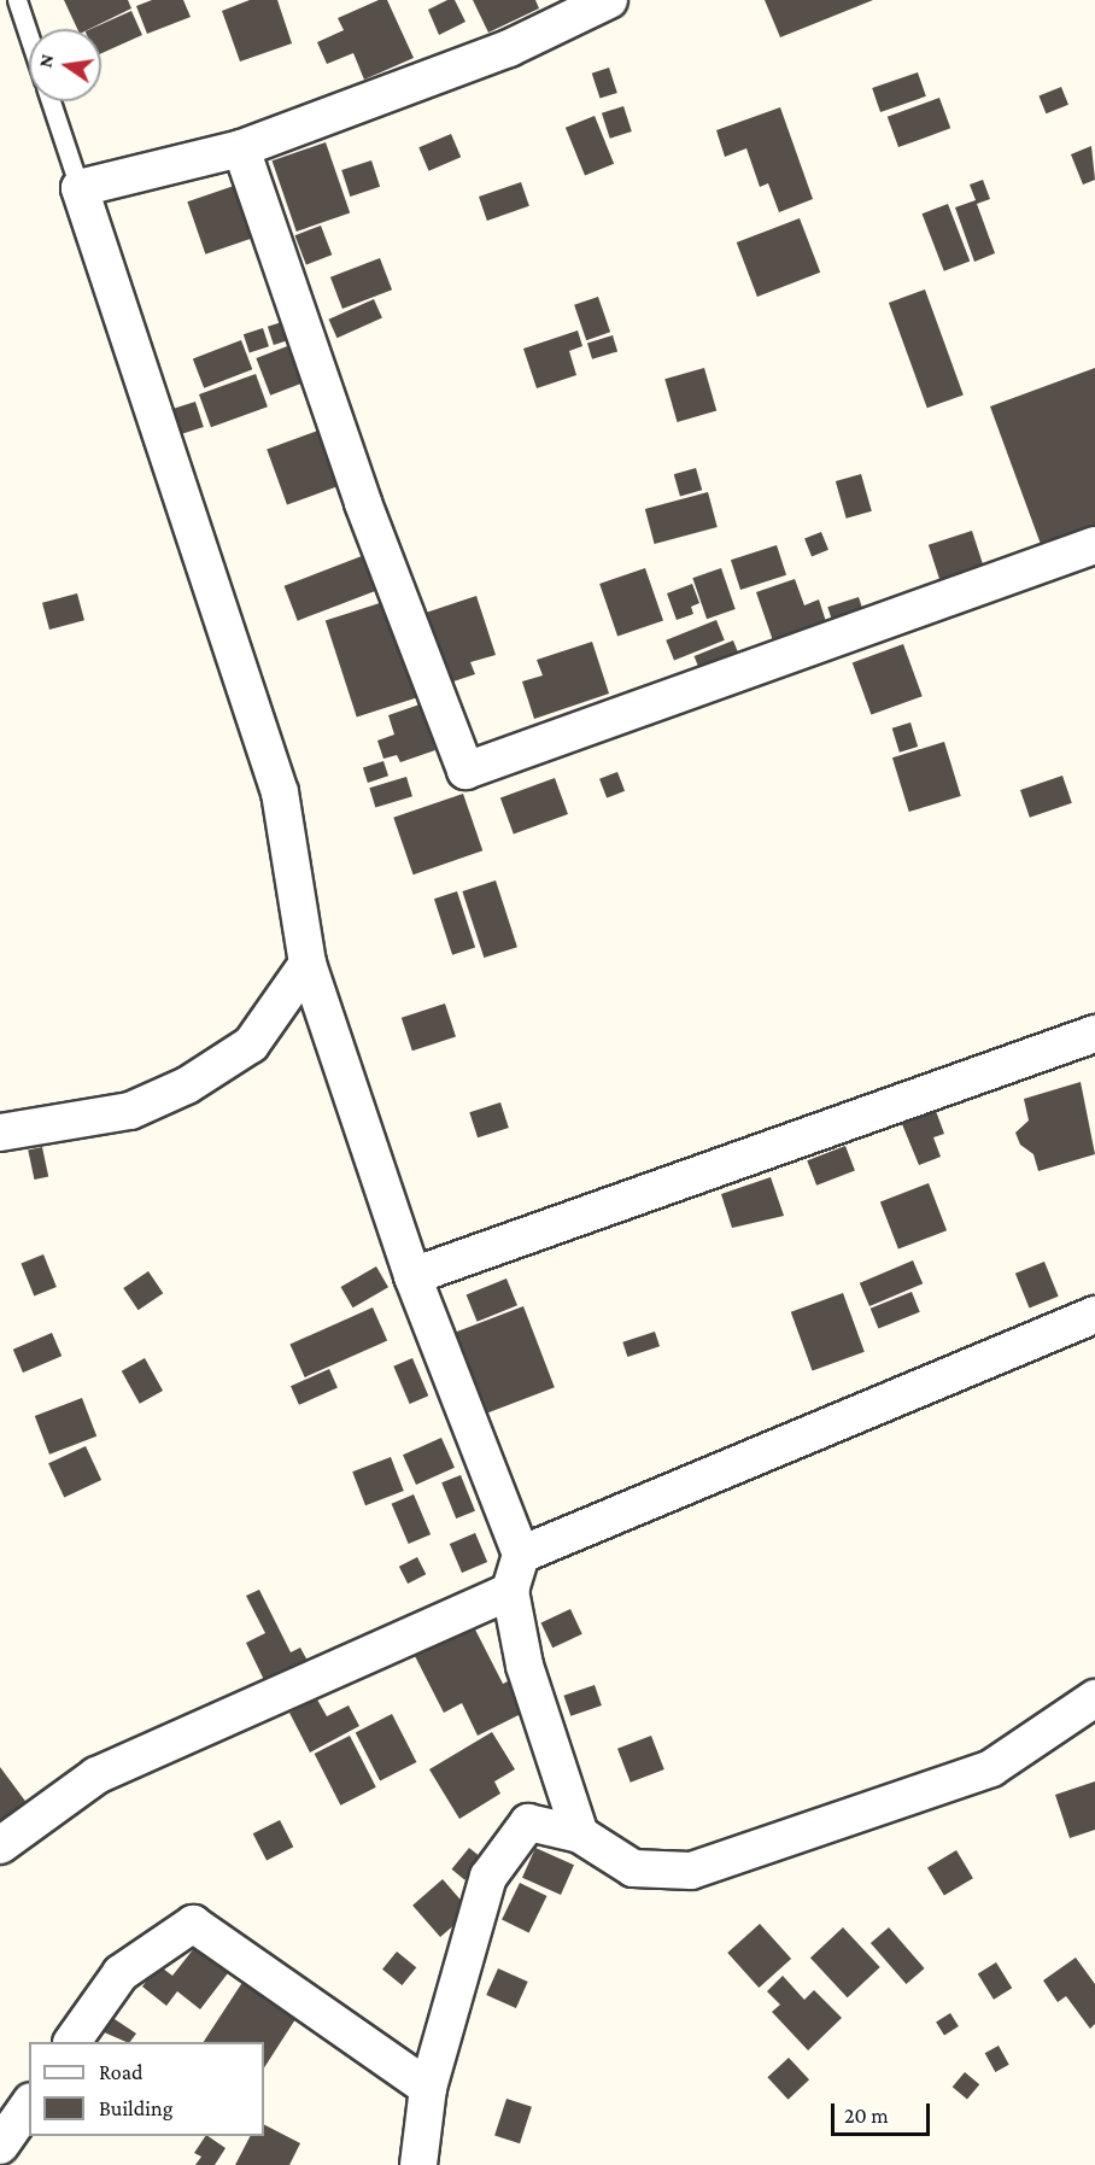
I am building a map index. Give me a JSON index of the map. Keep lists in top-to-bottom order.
{
  "legend": ["Road", "Building"],
  "scale_bar": "20 m",
  "north": "left"
}
